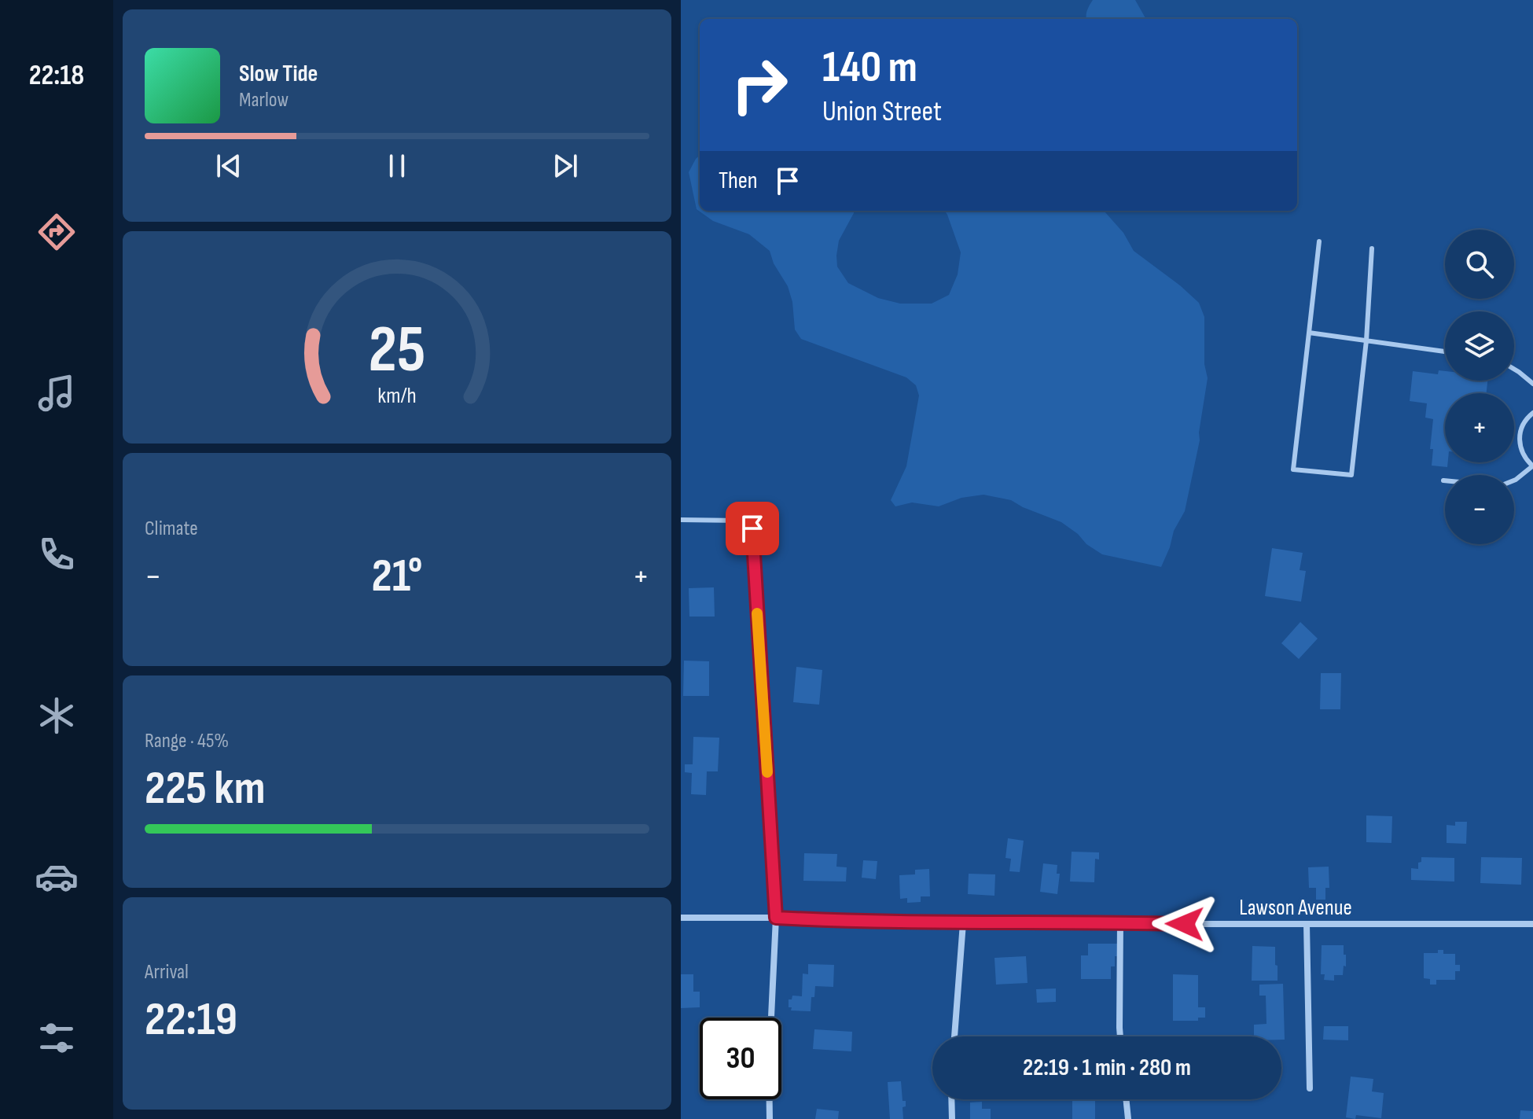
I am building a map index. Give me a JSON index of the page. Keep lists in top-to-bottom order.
{
  "streets": {
    "street": ["Lawson Avenue"]
  },
  "page": {
    "tabs": "22:18",
    "turn": ["140 m", "Union Street"],
    "song": ["Slow Tide", "Marlow"],
    "then": "Then",
    "map_buttons": ["+", "−"],
    "tile": [
      "Climate",
      ["Range · 45%", "225 km"],
      ["Arrival", "22:19"]
    ],
    "heat": ["−", "21°", "+"],
    "limit": "30",
    "trip": "22:19 · 1 min · 280 m",
    "gauge": ["25", "km/h"]
  }
}
